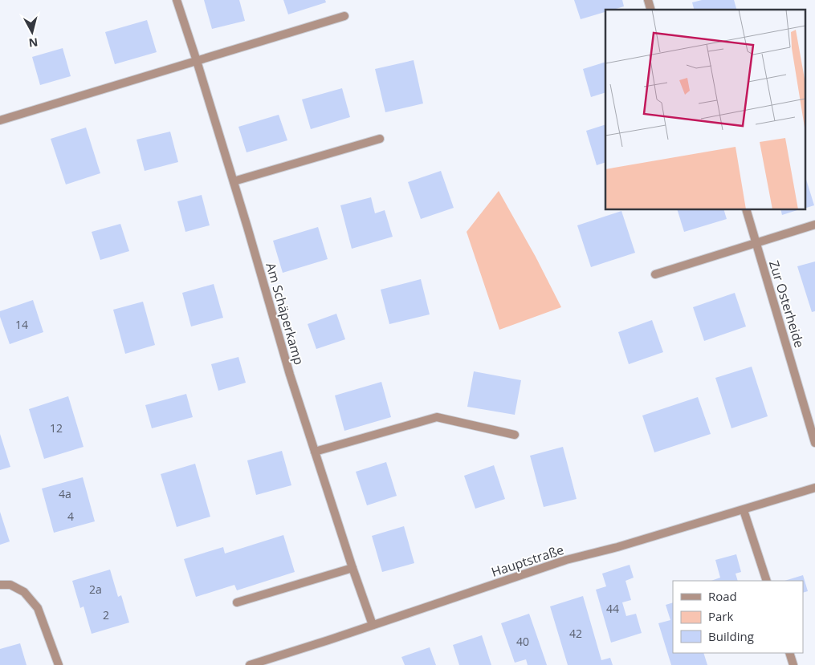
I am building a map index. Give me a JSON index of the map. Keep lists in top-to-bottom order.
{
  "streets": {
    "street": ["Zur Osterheide", "Am Schäperkamp", "Hauptstraße"]
  },
  "crossings": [
    ["Am Schäperkamp", "Hauptstraße"]
  ],
  "house_numbers": [
    "14",
    "12",
    "4a",
    "4",
    "2a",
    "44",
    "2",
    "42",
    "40"
  ],
  "legend": ["Road", "Park", "Building"],
  "north": "bottom"
}
